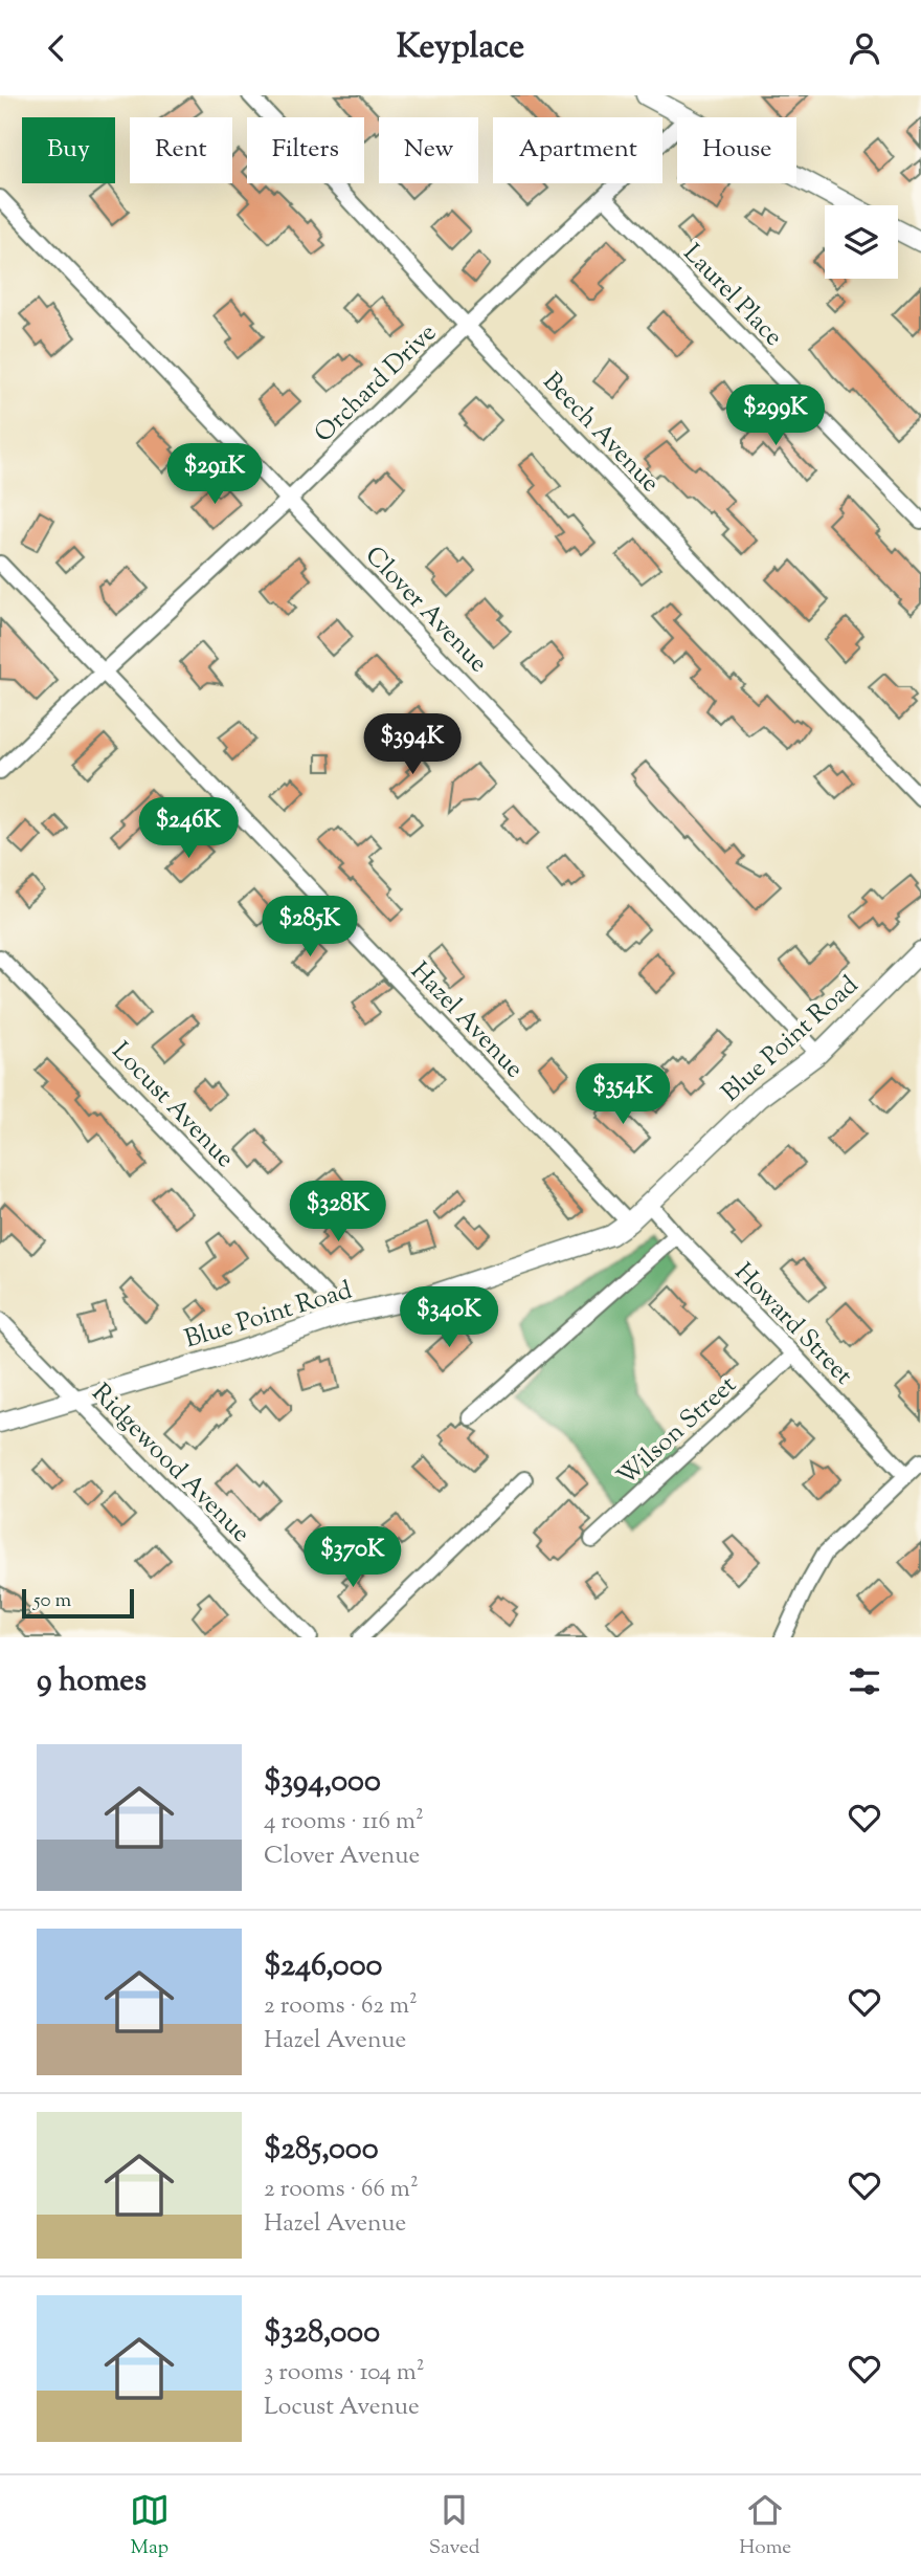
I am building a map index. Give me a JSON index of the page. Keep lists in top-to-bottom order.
{
  "streets": {
    "street": [
      "Laurel Place",
      "Orchard Drive",
      "Beech Avenue",
      "Clover Avenue",
      "Hazel Avenue",
      "Blue Point Road",
      "Locust Avenue",
      "Howard Street",
      "Wilson Street",
      "Ridgewood Avenue"
    ]
  },
  "crossings": [
    ["Laurel Place", "Orchard Drive"],
    ["Orchard Drive", "Beech Avenue"],
    ["Orchard Drive", "Clover Avenue"],
    ["Orchard Drive", "Hazel Avenue"],
    ["Clover Avenue", "Blue Point Road"],
    ["Hazel Avenue", "Blue Point Road"],
    ["Blue Point Road", "Locust Avenue"],
    ["Blue Point Road", "Howard Street"],
    ["Blue Point Road", "Ridgewood Avenue"],
    ["Howard Street", "Wilson Street"]
  ],
  "scale_bar": "50 m",
  "page": {
    "header": "Keyplace",
    "chip": [
      "Buy",
      "Rent",
      "Filters",
      "New",
      "Apartment",
      "House"
    ],
    "price": [
      "$299K",
      "$291K",
      "$394K",
      "$246K",
      "$285K",
      "$354K",
      "$328K",
      "$340K",
      "$370K"
    ],
    "scale": "50 m",
    "heading": "9 homes",
    "list": [
      {
        "name": "$394,000",
        "note": "4 rooms · 116 m² · Clover Avenue"
      },
      {
        "name": "$246,000",
        "note": "2 rooms · 62 m² · Hazel Avenue"
      },
      {
        "name": "$285,000",
        "note": "2 rooms · 66 m² · Hazel Avenue"
      },
      {
        "name": "$328,000",
        "note": "3 rooms · 104 m² · Locust Avenue"
      }
    ],
    "tabs": ["Map", "Saved", "Home"]
  }
}
